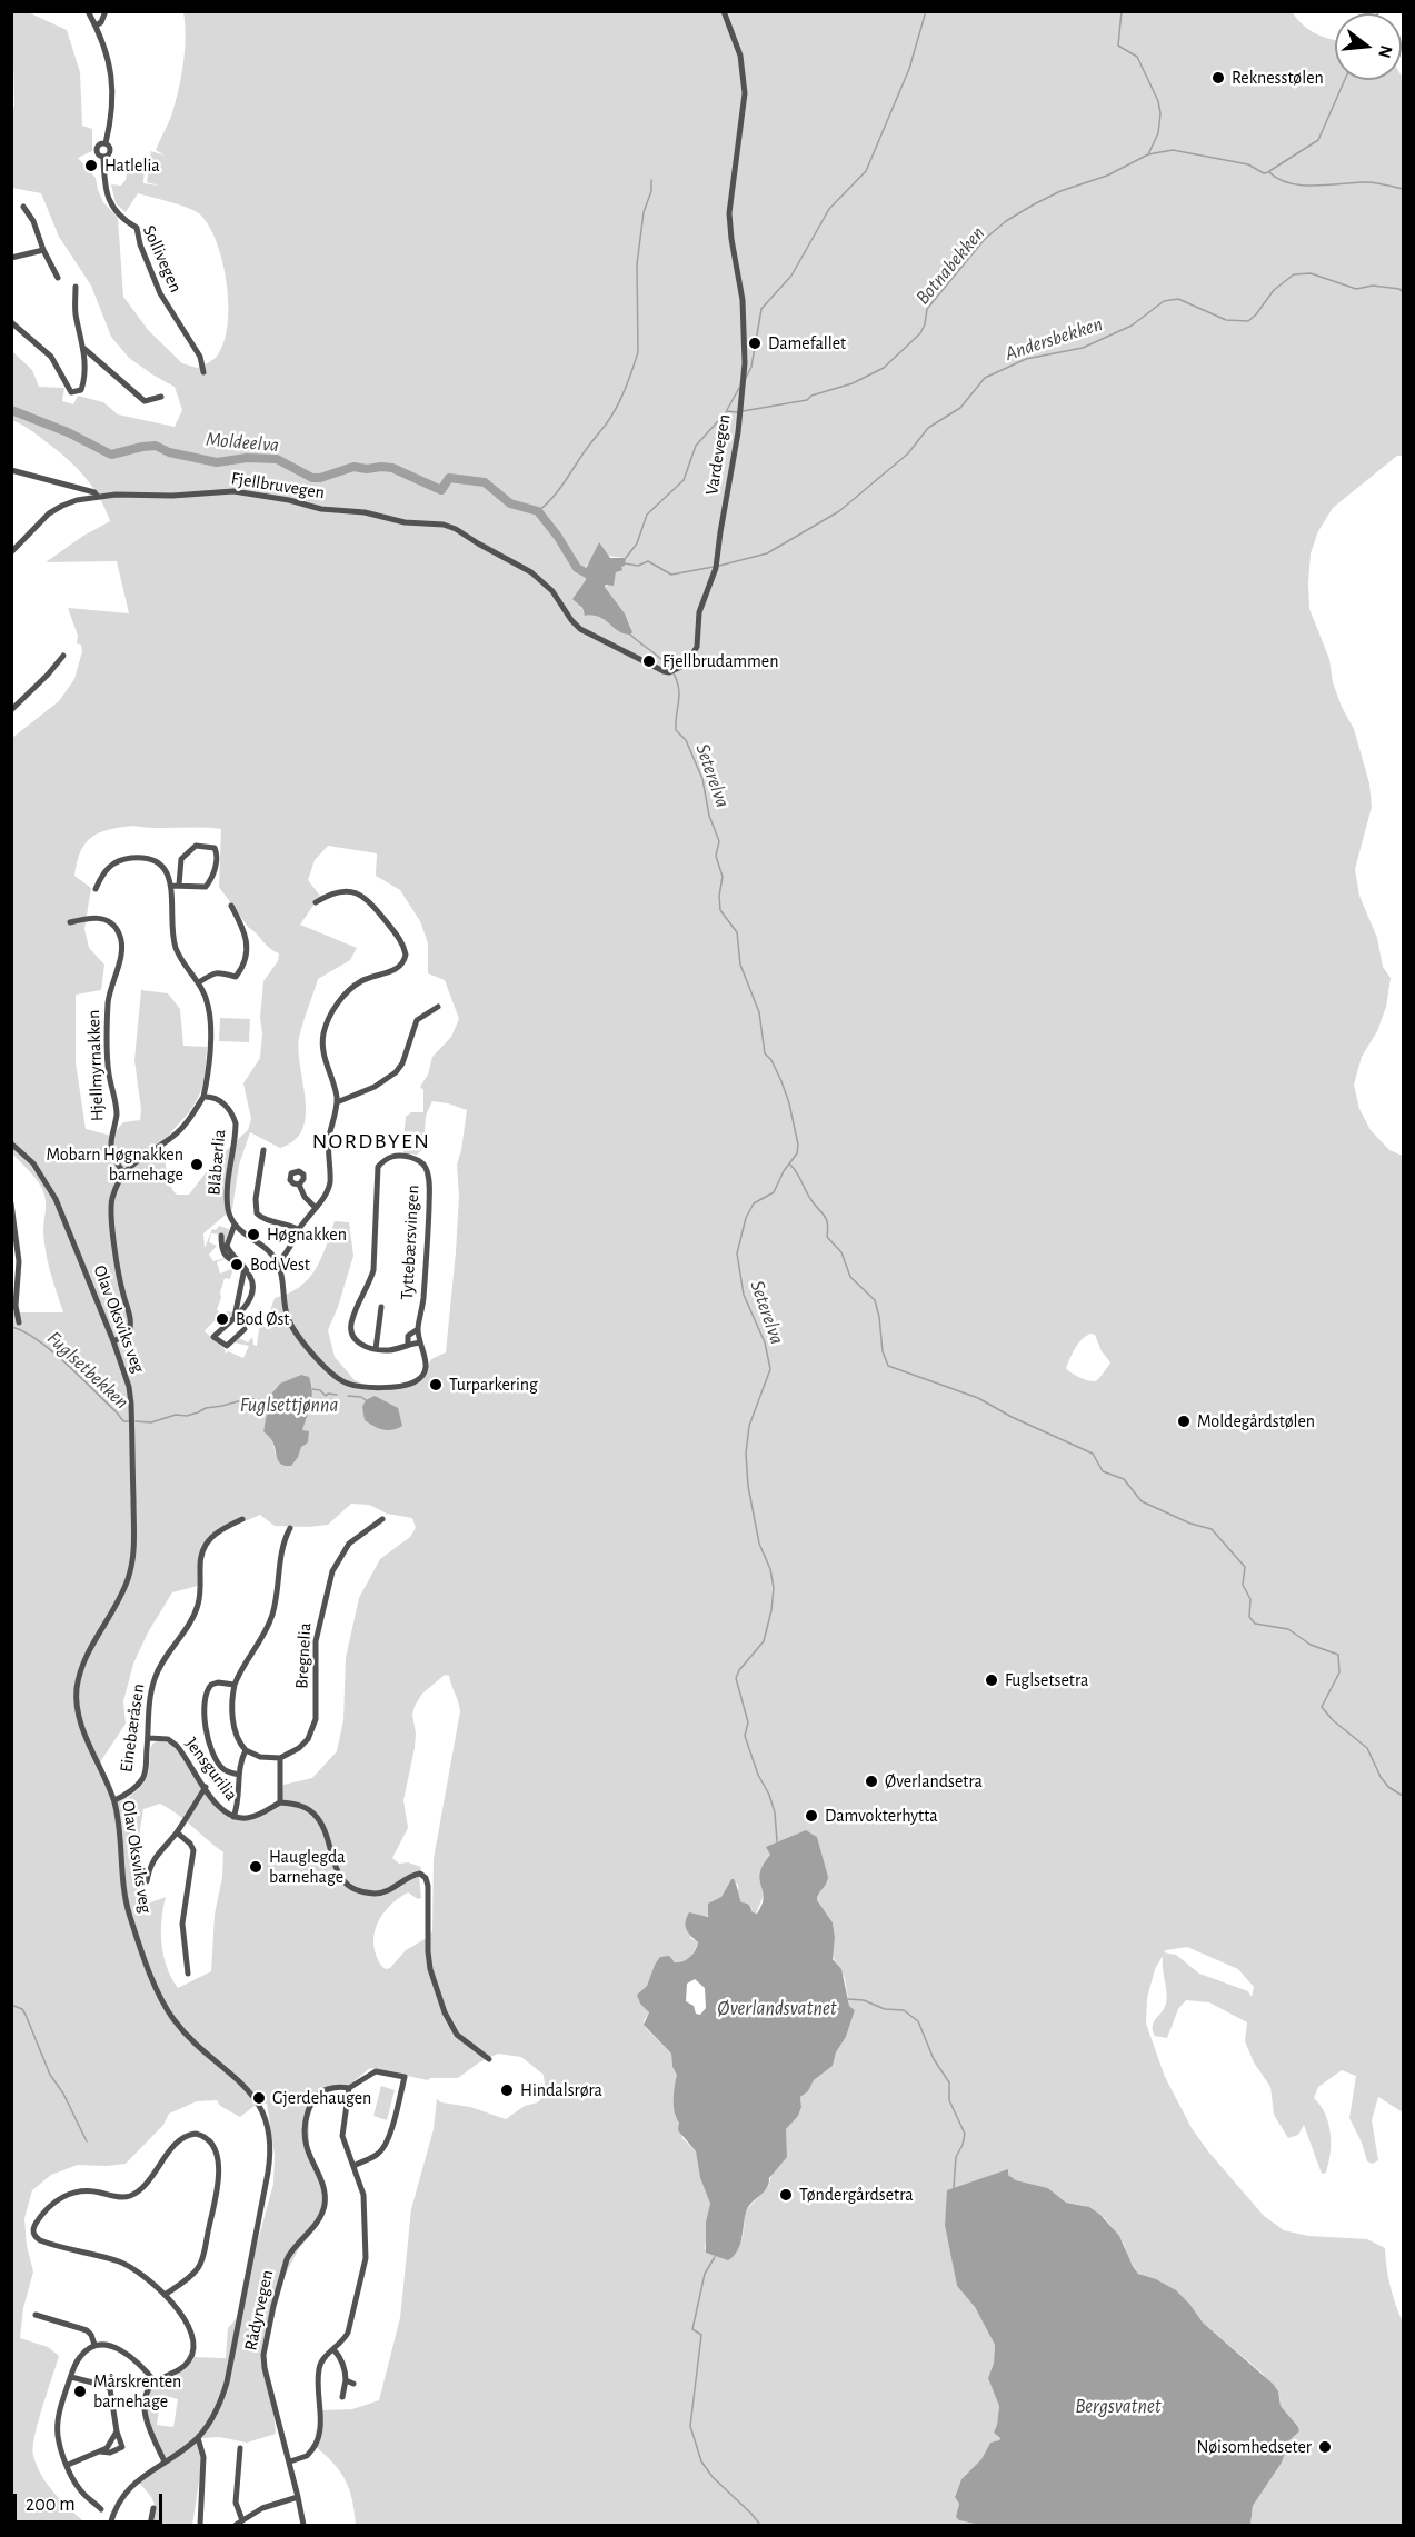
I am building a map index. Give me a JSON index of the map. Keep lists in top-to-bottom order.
{
  "streets": {
    "street": [
      "Sollivegen",
      "Vardevegen",
      "Fjellbruvegen",
      "Hjellmyrnakken",
      "Blåbærlia",
      "Tyttebærsvingen",
      "Olav Oksviks veg",
      "Bregnelia",
      "Einebæråsen",
      "Jensgurilia",
      "Rådyrvegen"
    ]
  },
  "crossings": [
    ["Vardevegen", "Fjellbruvegen"],
    ["Hjellmyrnakken", "Blåbærlia"],
    ["Olav Oksviks veg", "Einebæråsen"],
    ["Einebæråsen", "Jensgurilia"]
  ],
  "districts": ["NORDBYEN"],
  "water": [
    "Botnabekken",
    "Andersbekken",
    "Moldeelva",
    "Seterelva",
    "Fuglsetbekken",
    "Fuglsettjønna",
    "Øverlandsvatnet",
    "Bergsvatnet"
  ],
  "places": [
    "Reknesstølen",
    "Hatlelia",
    "Damefallet",
    "Fjellbrudammen",
    "Mobarn Høgnakken barnehage",
    "Høgnakken",
    "Bod Vest",
    "Bod Øst",
    "Turparkering",
    "Moldegårdstølen",
    "Fuglsetsetra",
    "Øverlandsetra",
    "Damvokterhytta",
    "Hauglegda barnehage",
    "Hindalsrøra",
    "Gjerdehaugen",
    "Tøndergårdsetra",
    "Mårskrenten barnehage",
    "Nøisomhedseter"
  ],
  "scale_bar": "200 m",
  "north": "right"
}
